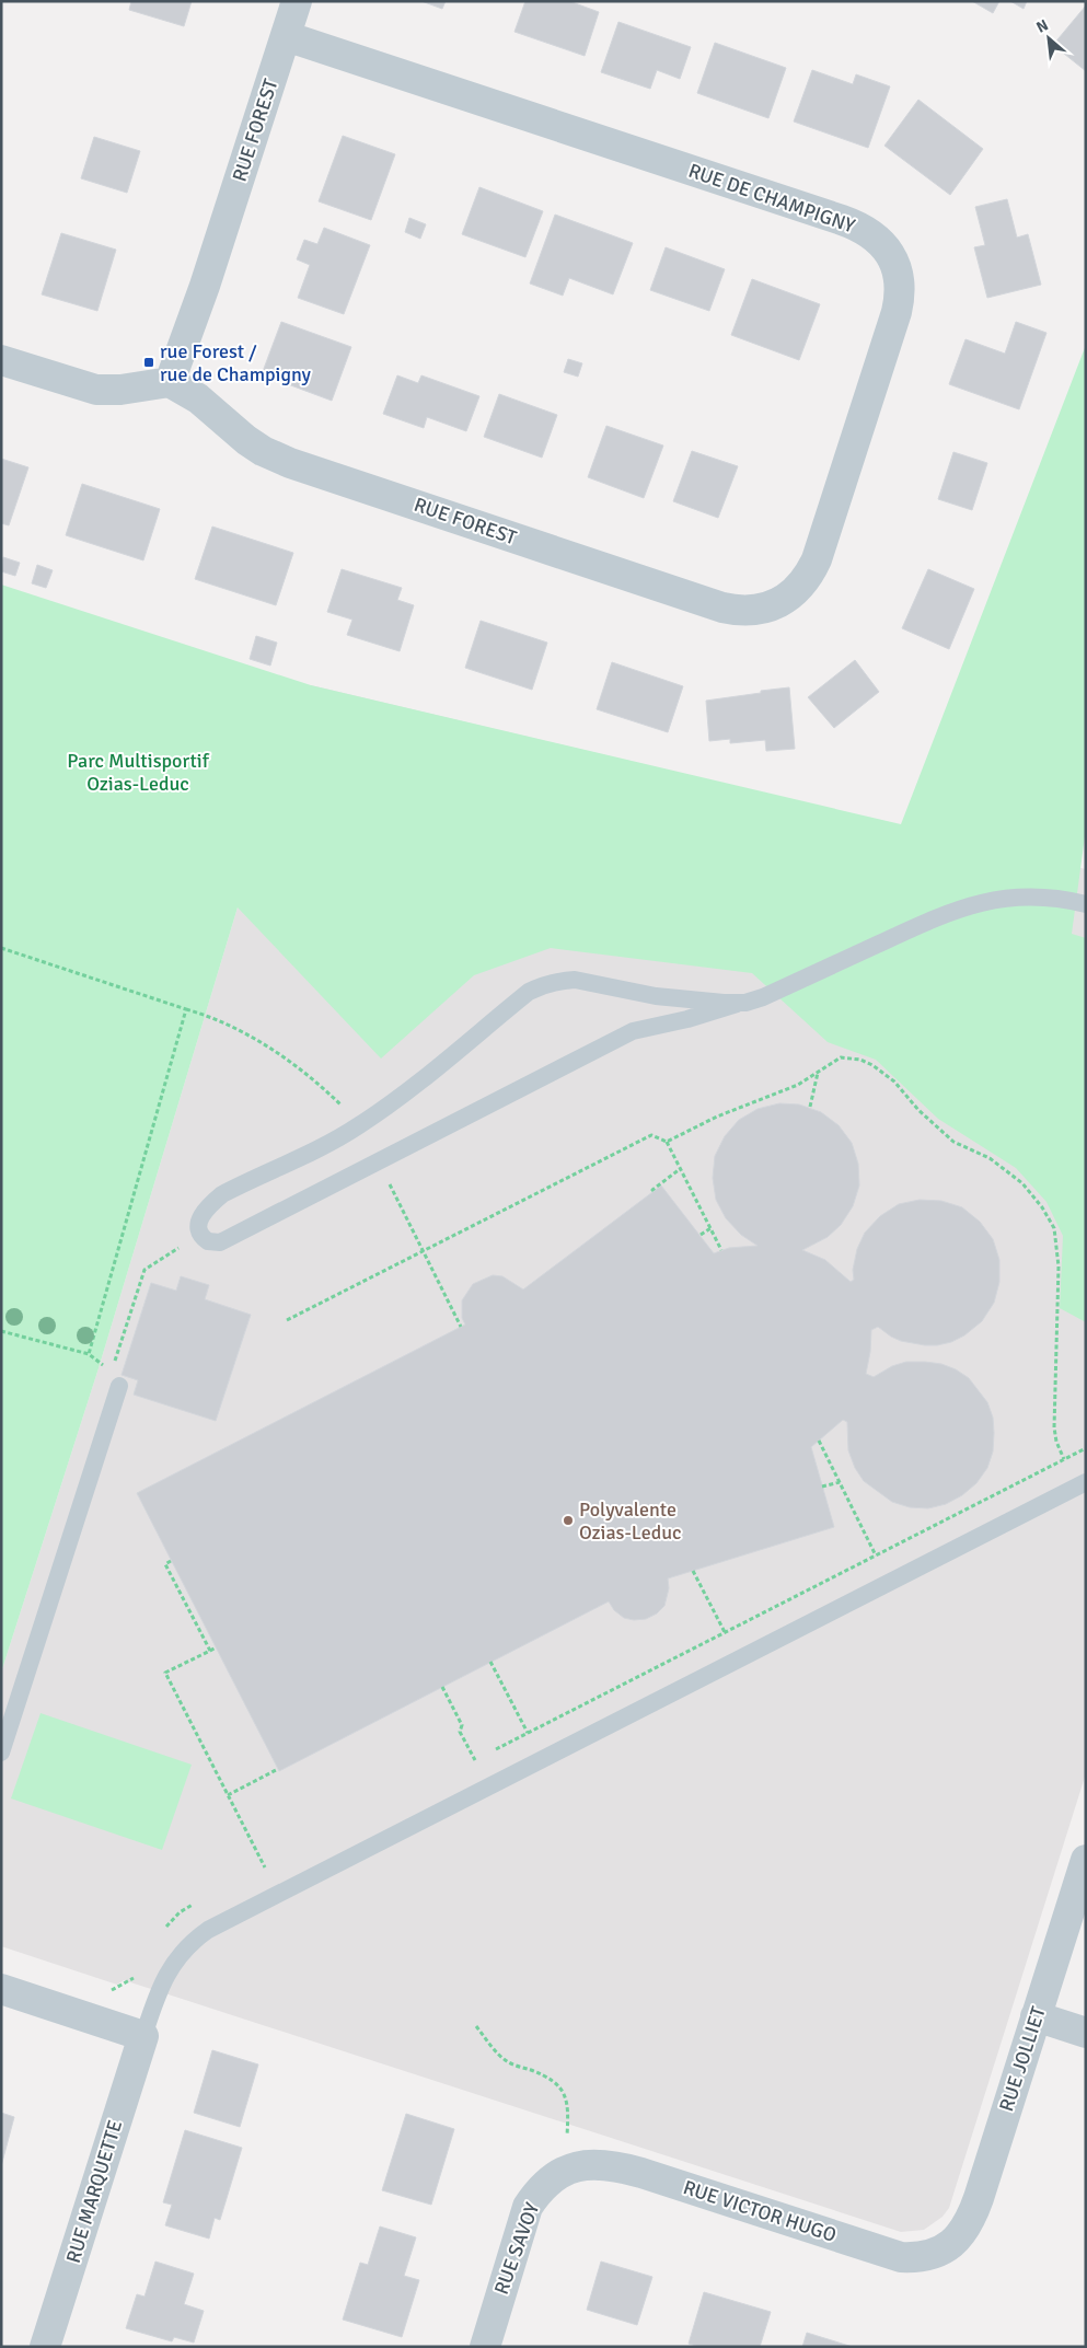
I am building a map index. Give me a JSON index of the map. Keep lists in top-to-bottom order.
{
  "streets": {
    "street": [
      "RUE FOREST",
      "RUE DE CHAMPIGNY",
      "RUE JOLLIET",
      "RUE MARQUETTE",
      "RUE VICTOR HUGO",
      "RUE SAVOY"
    ]
  },
  "crossings": [
    ["RUE FOREST", "RUE DE CHAMPIGNY"],
    ["RUE JOLLIET", "RUE VICTOR HUGO"],
    ["RUE VICTOR HUGO", "RUE SAVOY"]
  ],
  "parks": ["Parc Multisportif Ozias-Leduc"],
  "places": {
    "transit": ["rue Forest / rue de Champigny"],
    "other": ["Polyvalente Ozias-Leduc"]
  },
  "north": "top left"
}
